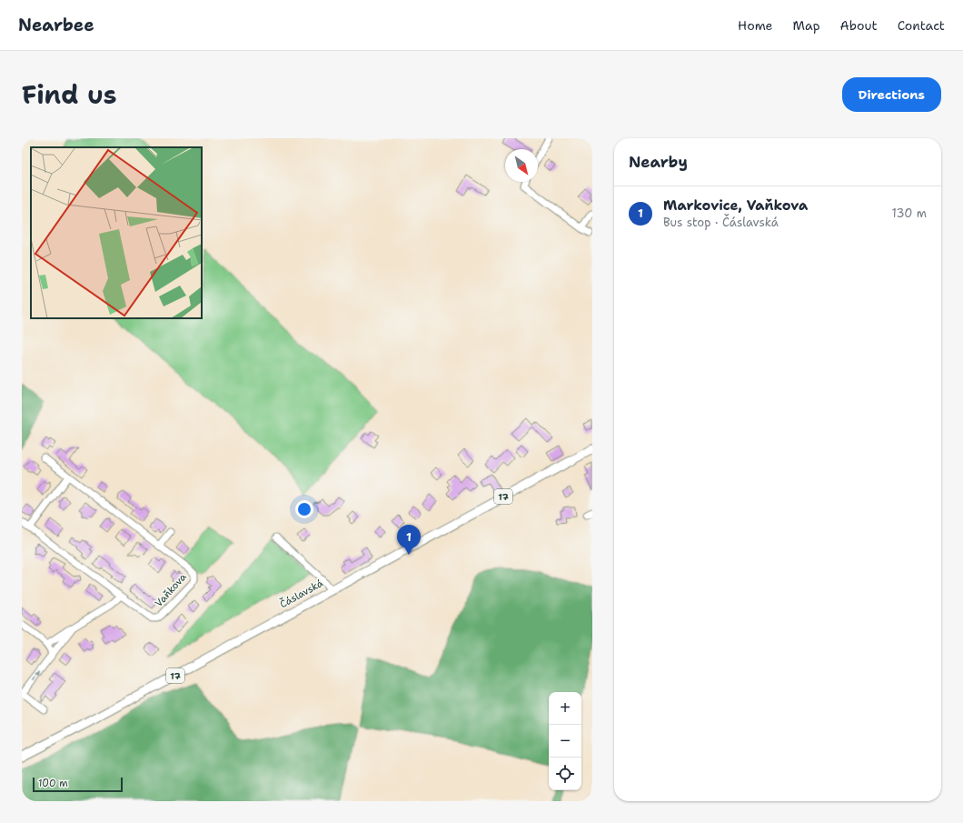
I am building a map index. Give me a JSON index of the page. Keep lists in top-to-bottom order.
{
  "streets": {
    "main road": ["17", "Čáslavská"],
    "street": ["Vaňkova"]
  },
  "scale_bar": "100 m",
  "north": "bottom right",
  "page": {
    "header": "Nearbee",
    "nav": [
      "Home",
      "Map",
      "About",
      "Contact"
    ],
    "title": "Find us",
    "buttons": "Directions",
    "heading": "Nearby",
    "list": [
      {
        "mark": "1",
        "name": "Markovice, Vaňkova",
        "note": "Bus stop · Čáslavská",
        "value": "130 m"
      }
    ],
    "pins": "1",
    "map_buttons": ["+", "−"],
    "scale": "100 m"
  }
}
